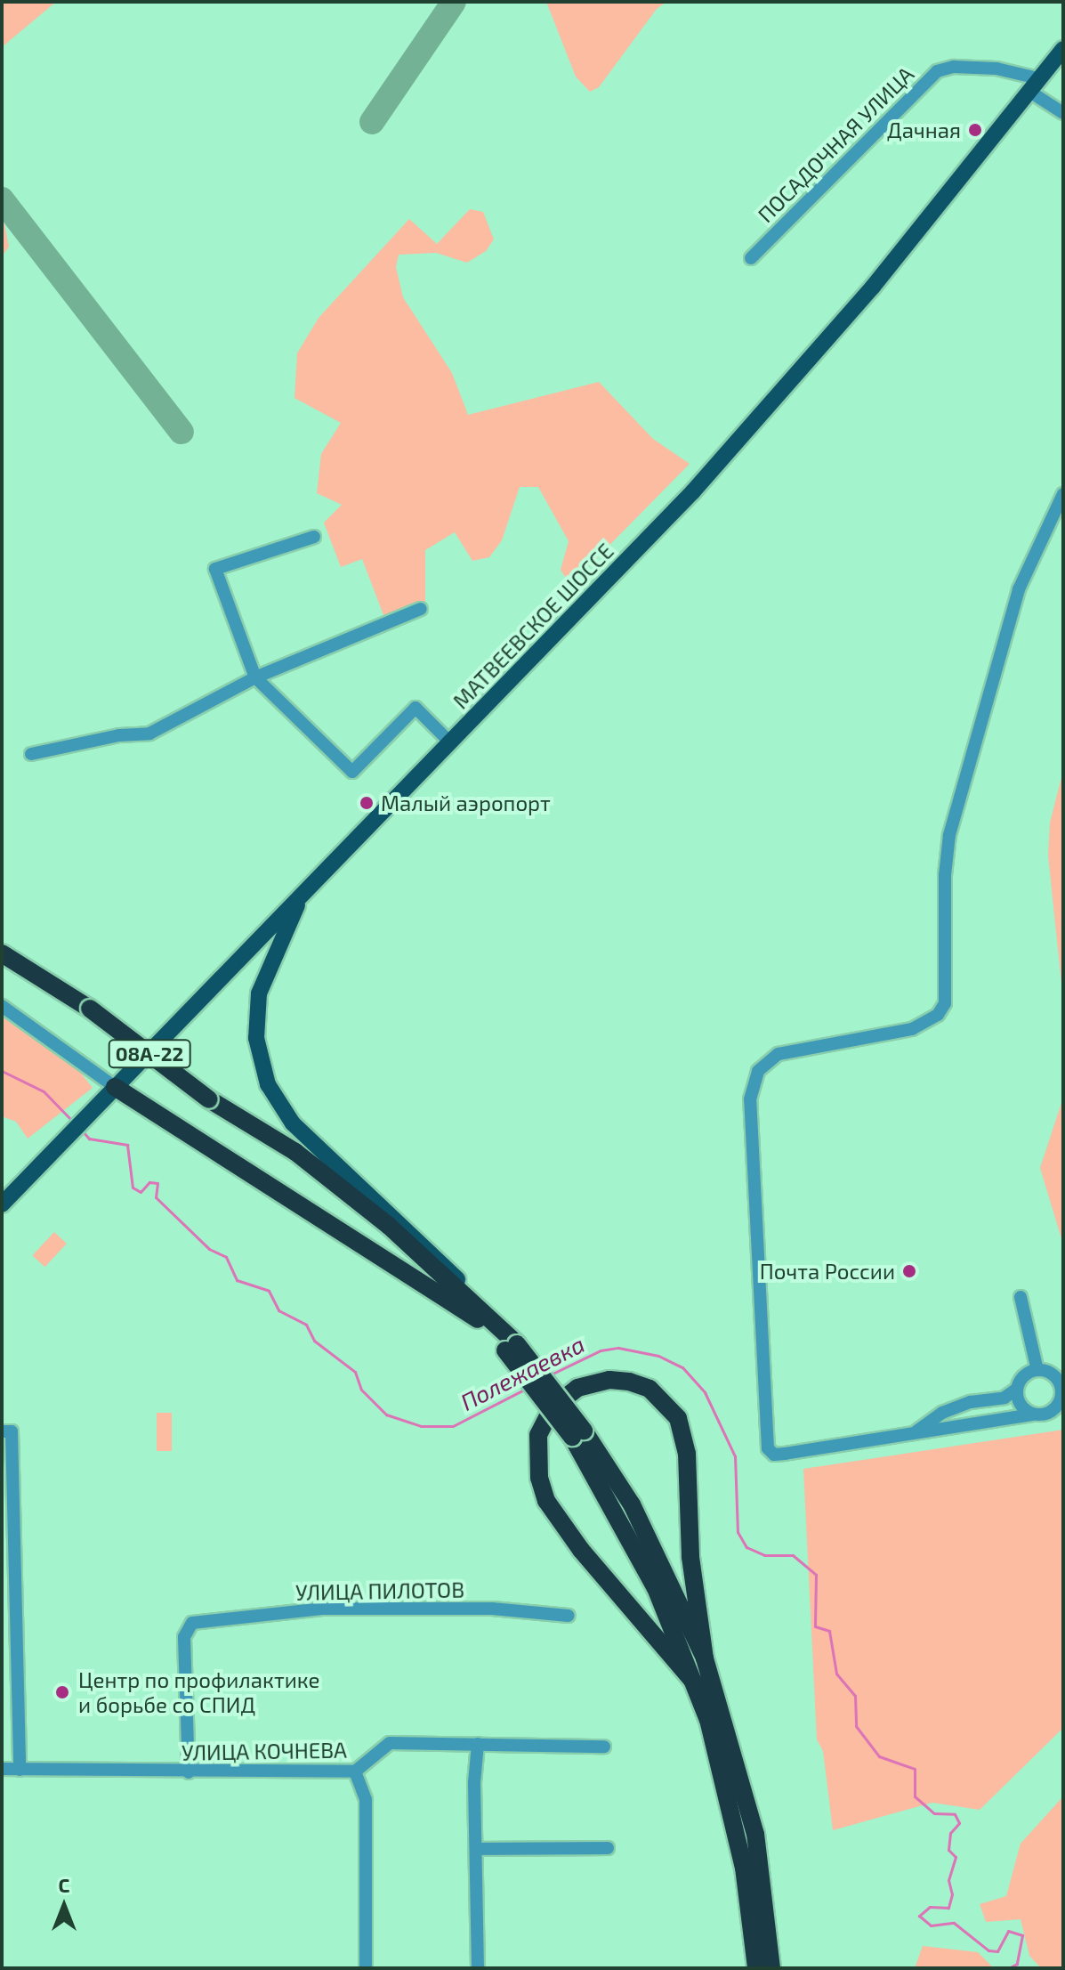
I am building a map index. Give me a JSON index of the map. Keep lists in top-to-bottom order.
{
  "streets": {
    "highway": ["08А-22"],
    "main road": ["МАТВЕЕВСКОЕ ШОССЕ"],
    "street": ["ПОСАДОЧНАЯ УЛИЦА", "УЛИЦА ПИЛОТОВ", "УЛИЦА КОЧНЕВА"]
  },
  "crossings": [
    ["ПОСАДОЧНАЯ УЛИЦА", "МАТВЕЕВСКОЕ ШОССЕ"],
    ["УЛИЦА ПИЛОТОВ", "УЛИЦА КОЧНЕВА"]
  ],
  "water": ["Полежаевка"],
  "places": [
    "Дачная",
    "Малый аэропорт",
    "Почта России",
    "Центр по профилактике и борьбе со СПИД"
  ],
  "north": "top"
}
